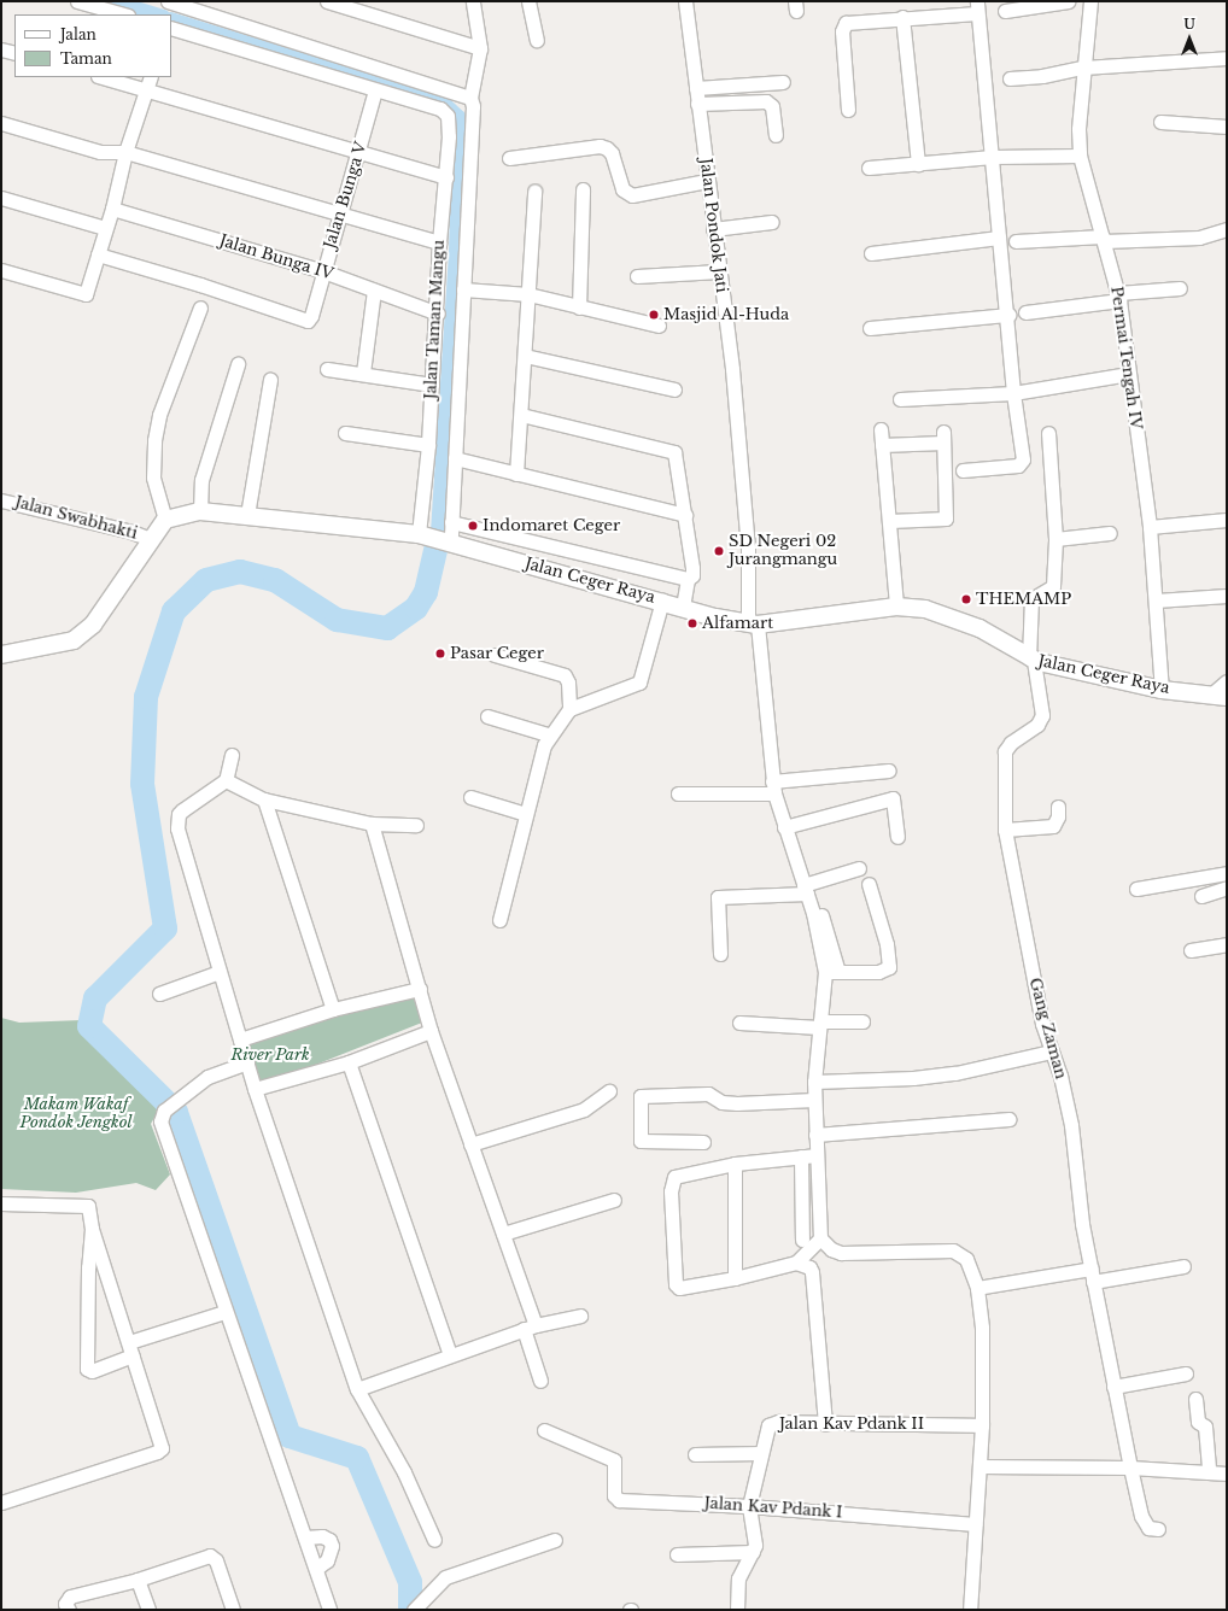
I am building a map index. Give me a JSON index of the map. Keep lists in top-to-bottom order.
{
  "streets": {
    "main road": ["Jalan Ceger Raya"],
    "street": [
      "Jalan Bunga V",
      "Jalan Pondok Jati",
      "Jalan Bunga IV",
      "Jalan Taman Mangu",
      "Permai Tengah IV",
      "Jalan Swabhakti",
      "Gang Zaman",
      "Jalan Kav Pdank II",
      "Jalan Kav Pdank I"
    ]
  },
  "crossings": [
    ["Jalan Bunga V", "Jalan Bunga IV"],
    ["Jalan Bunga V", "Jalan Taman Mangu"],
    ["Jalan Pondok Jati", "Jalan Ceger Raya"],
    ["Jalan Bunga IV", "Jalan Taman Mangu"],
    ["Jalan Taman Mangu", "Jalan Ceger Raya"],
    ["Permai Tengah IV", "Jalan Ceger Raya"],
    ["Jalan Ceger Raya", "Gang Zaman"],
    ["Jalan Kav Pdank II", "Jalan Kav Pdank I"]
  ],
  "parks": ["River Park", "Makam Wakaf Pondok Jengkol"],
  "places": [
    "Masjid Al-Huda",
    "Indomaret Ceger",
    "SD Negeri 02 Jurangmangu",
    "THEMAMP",
    "Alfamart",
    "Pasar Ceger"
  ],
  "legend": ["Jalan", "Taman"],
  "north": "top"
}
